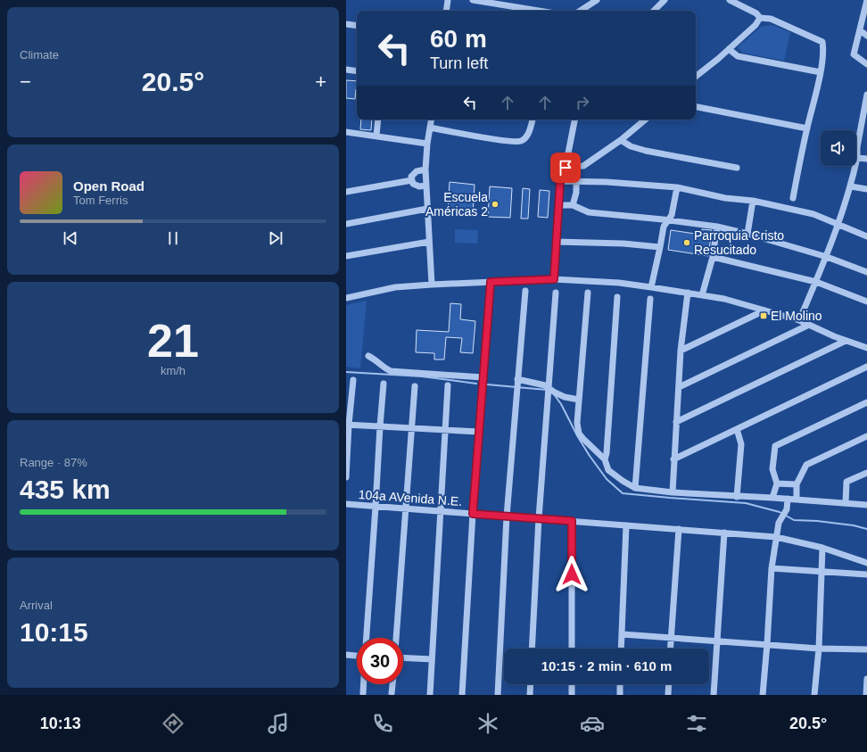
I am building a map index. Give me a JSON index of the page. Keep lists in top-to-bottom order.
{
  "streets": {
    "street": ["104a AVenida N.E."]
  },
  "places": {
    "other": ["Escuela Américas 2", "Parroquia Cristo Resucitado"],
    "transit": ["El Molino"]
  },
  "page": {
    "tile": [
      "Climate",
      ["21", "km/h"],
      ["Range · 87%", "435 km"],
      ["Arrival", "10:15"]
    ],
    "turn": ["60 m", "Turn left"],
    "heat": ["−", "20.5°", "+"],
    "song": ["Open Road", "Tom Ferris"],
    "limit": "30",
    "trip": "10:15 · 2 min · 610 m",
    "tabs": ["10:13", "20.5°"]
  }
}
